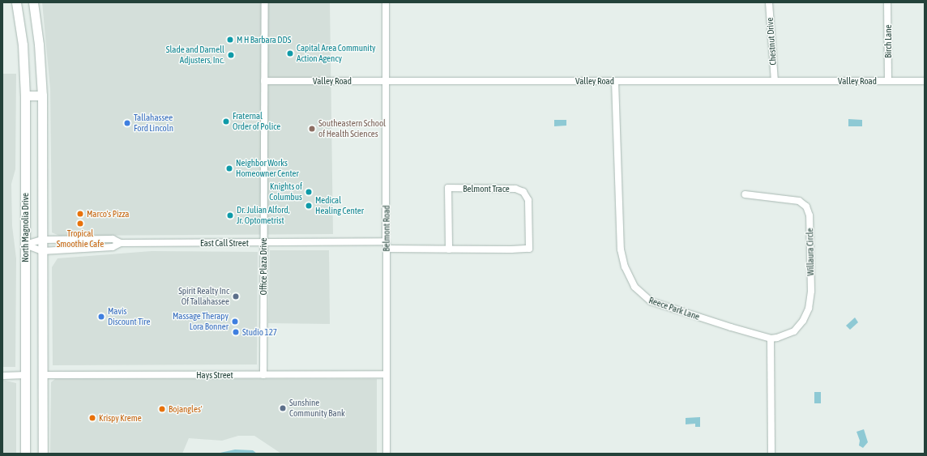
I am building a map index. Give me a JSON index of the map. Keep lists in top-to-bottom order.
{
  "streets": {
    "main road": ["North Magnolia Drive"],
    "street": [
      "Chestnut Drive",
      "Birch Lane",
      "Valley Road",
      "Belmont Trace",
      "Belmont Road",
      "East Call Street",
      "Willaura Circle",
      "Office Plaza Drive",
      "Reece Park Lane",
      "Hays Street"
    ]
  },
  "crossings": [
    ["Chestnut Drive", "Valley Road"],
    ["Birch Lane", "Valley Road"],
    ["Valley Road", "Belmont Road"],
    ["Valley Road", "Office Plaza Drive"],
    ["Valley Road", "Reece Park Lane"],
    ["Belmont Trace", "Belmont Road"],
    ["North Magnolia Drive", "East Call Street"],
    ["North Magnolia Drive", "Hays Street"],
    ["Belmont Road", "East Call Street"],
    ["Belmont Road", "Hays Street"],
    ["East Call Street", "Office Plaza Drive"],
    ["Willaura Circle", "Reece Park Lane"],
    ["Office Plaza Drive", "Hays Street"]
  ],
  "places": [
    "M H Barbara DDS",
    "Capital Area Community Action Agency",
    "Slade and Darnell Adjusters, Inc.",
    "Fraternal Order of Police",
    "Tallahassee Ford Lincoln",
    "Southeastern School of Health Sciences",
    "Neighbor Works Homeowner Center",
    "Knights of Columbus",
    "Medical Healing Center",
    "Marco's Pizza",
    "Dr. Julian Alford, Jr. Optometrist",
    "Tropical Smoothie Cafe",
    "Spirit Realty Inc Of Tallahassee",
    "Mavis Discount Tire",
    "Massage Therapy Lora Bonner",
    "Studio 127",
    "Sunshine Community Bank",
    "Bojangles'",
    "Krispy Kreme"
  ]
}
